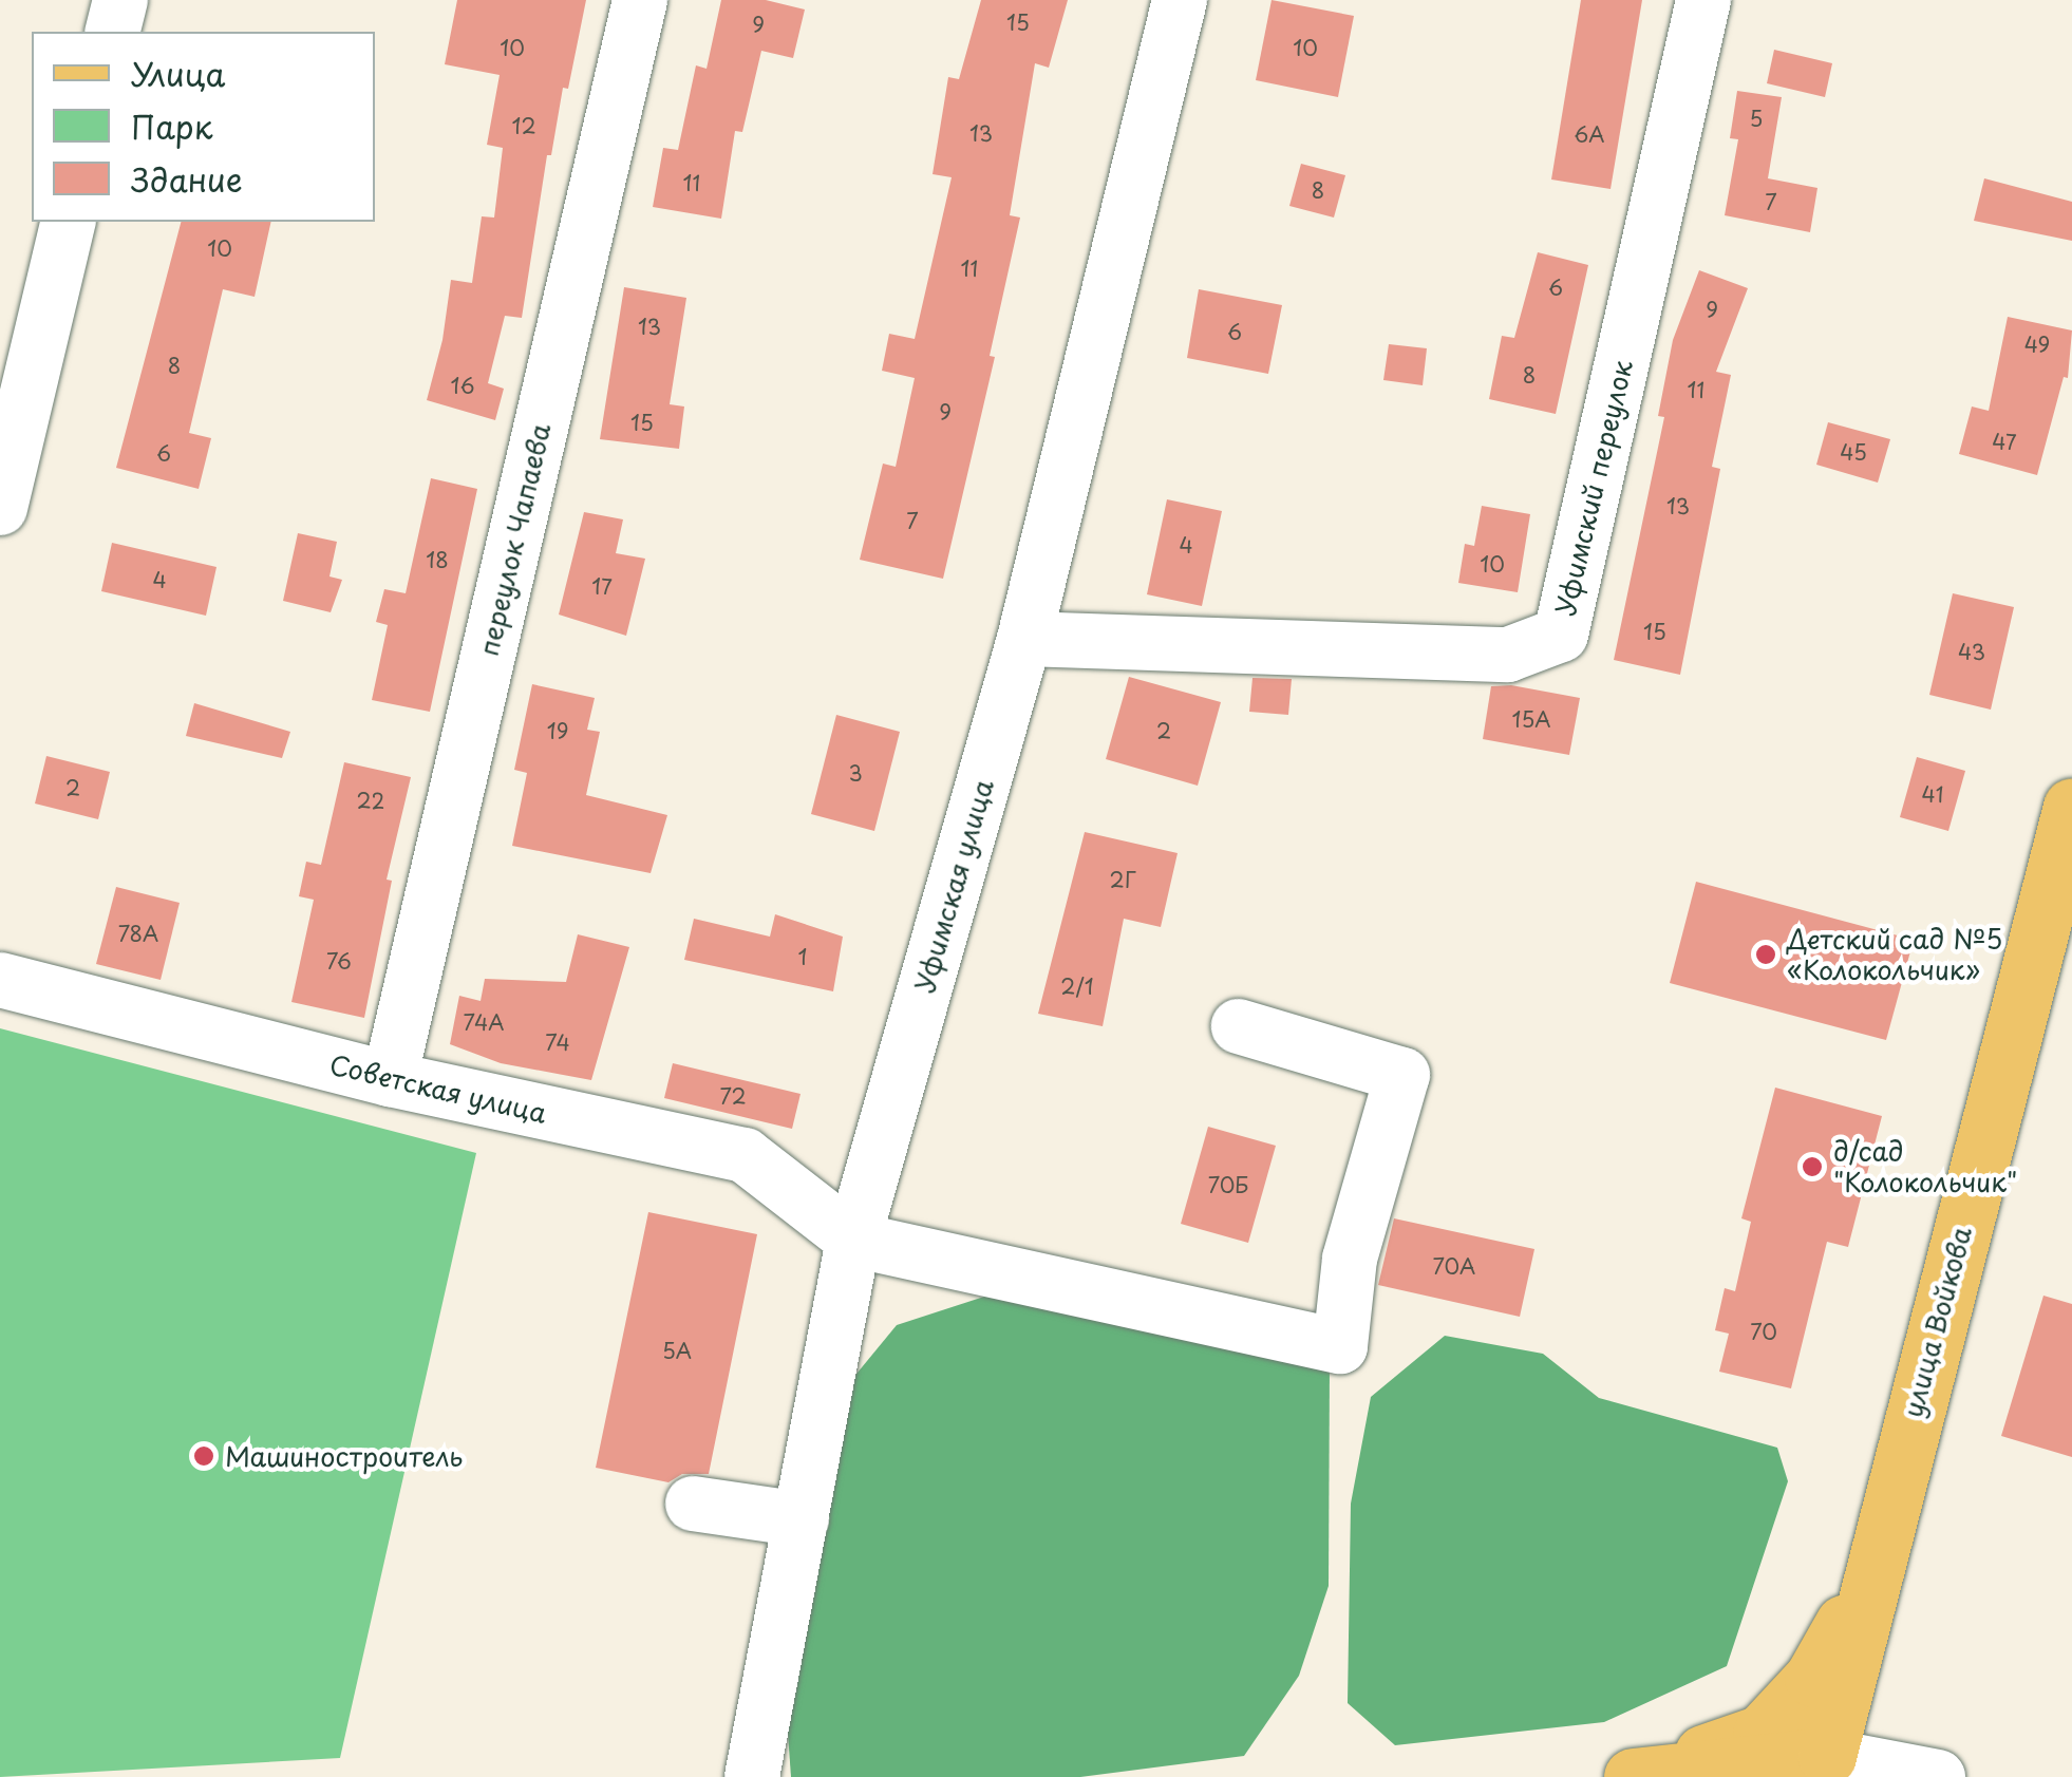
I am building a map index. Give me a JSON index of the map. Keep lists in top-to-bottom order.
{
  "streets": {
    "main road": ["улица Войкова"],
    "street": [
      "Уфимский переулок",
      "переулок Чапаева",
      "Уфимская улица",
      "Советская улица"
    ]
  },
  "crossings": [
    ["Уфимский переулок", "Уфимская улица"],
    ["переулок Чапаева", "Советская улица"],
    ["Уфимская улица", "Советская улица"]
  ],
  "places": ["Детский сад №5 «Колокольчик»", "д/сад \"Колокольчик\"", "Машиностроитель"],
  "house_numbers": [
    "15",
    "9",
    "10",
    "10",
    "5",
    "12",
    "13",
    "6А",
    "11",
    "8",
    "7",
    "10",
    "11",
    "6",
    "9",
    "13",
    "6",
    "49",
    "8",
    "8",
    "16",
    "11",
    "9",
    "15",
    "47",
    "45",
    "6",
    "13",
    "7",
    "4",
    "18",
    "10",
    "4",
    "17",
    "15",
    "43",
    "15А",
    "19",
    "2",
    "3",
    "2",
    "41",
    "22",
    "2Г",
    "78А",
    "1",
    "76",
    "2/1",
    "74А",
    "74",
    "72",
    "70Б",
    "70А",
    "70",
    "5А"
  ],
  "legend": ["Улица", "Парк", "Здание"]
}
